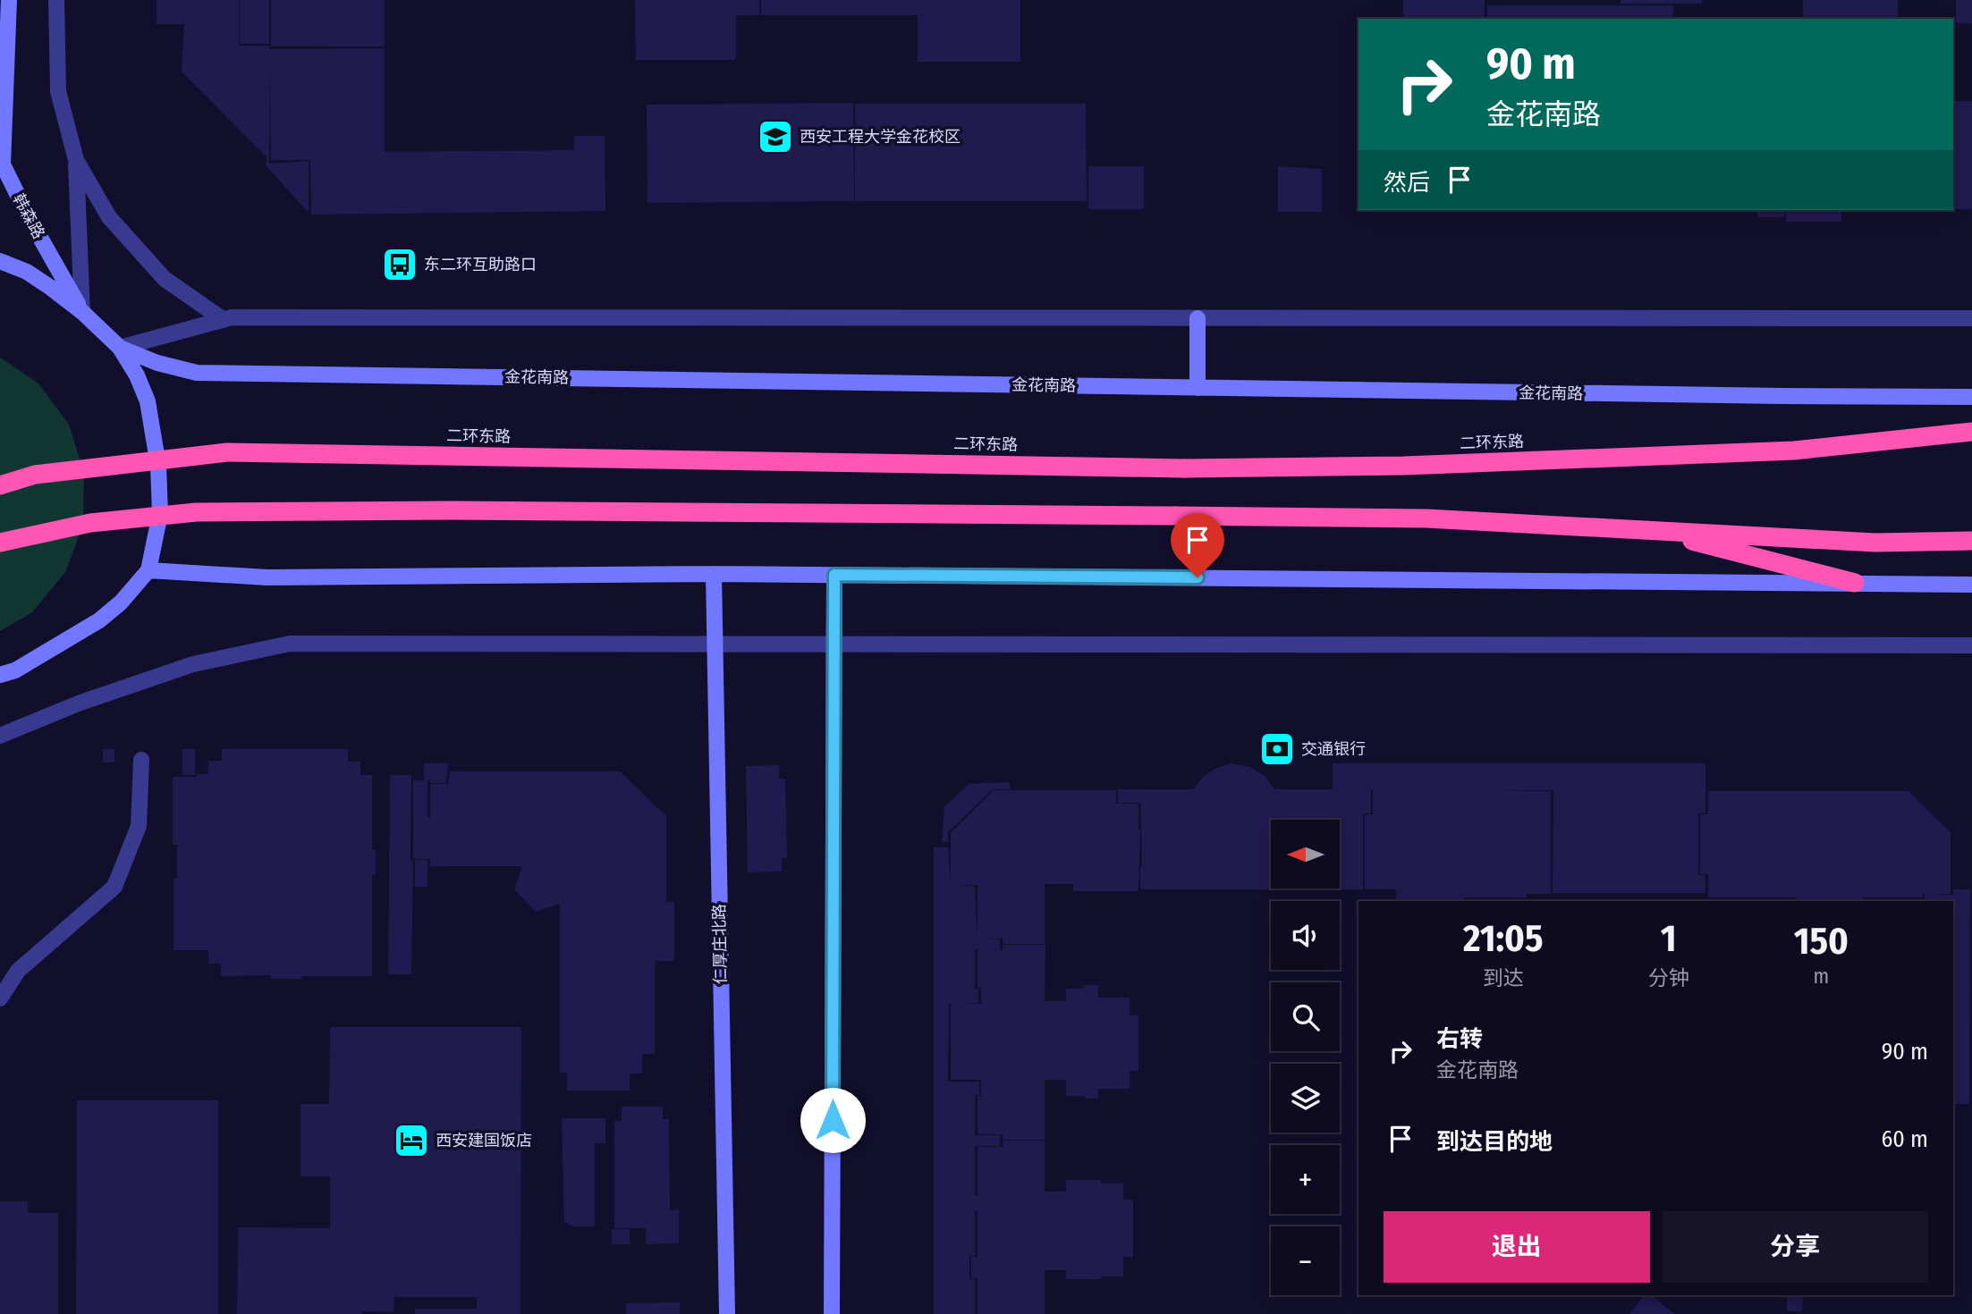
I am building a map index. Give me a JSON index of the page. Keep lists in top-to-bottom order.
{
  "streets": {
    "highway": ["二环东路"],
    "main road": ["韩森路", "金花南路", "仁厚庄北路"]
  },
  "places": {
    "school or university": ["西安工程大学金花校区"],
    "bus stop": ["东二环互助路口"],
    "bank": ["交通银行"],
    "hotel": ["西安建国饭店"]
  },
  "north": "left",
  "page": {
    "turn": ["90 m", "金花南路"],
    "then": "然后",
    "map_buttons": ["+", "−"],
    "eta": [
      "21:05",
      "到达",
      "1",
      "分钟",
      "150",
      "m"
    ],
    "list": [
      {
        "name": "右转",
        "note": "金花南路",
        "value": "90 m"
      },
      {
        "name": "到达目的地",
        "value": "60 m"
      }
    ],
    "buttons": ["退出", "分享"]
  }
}
